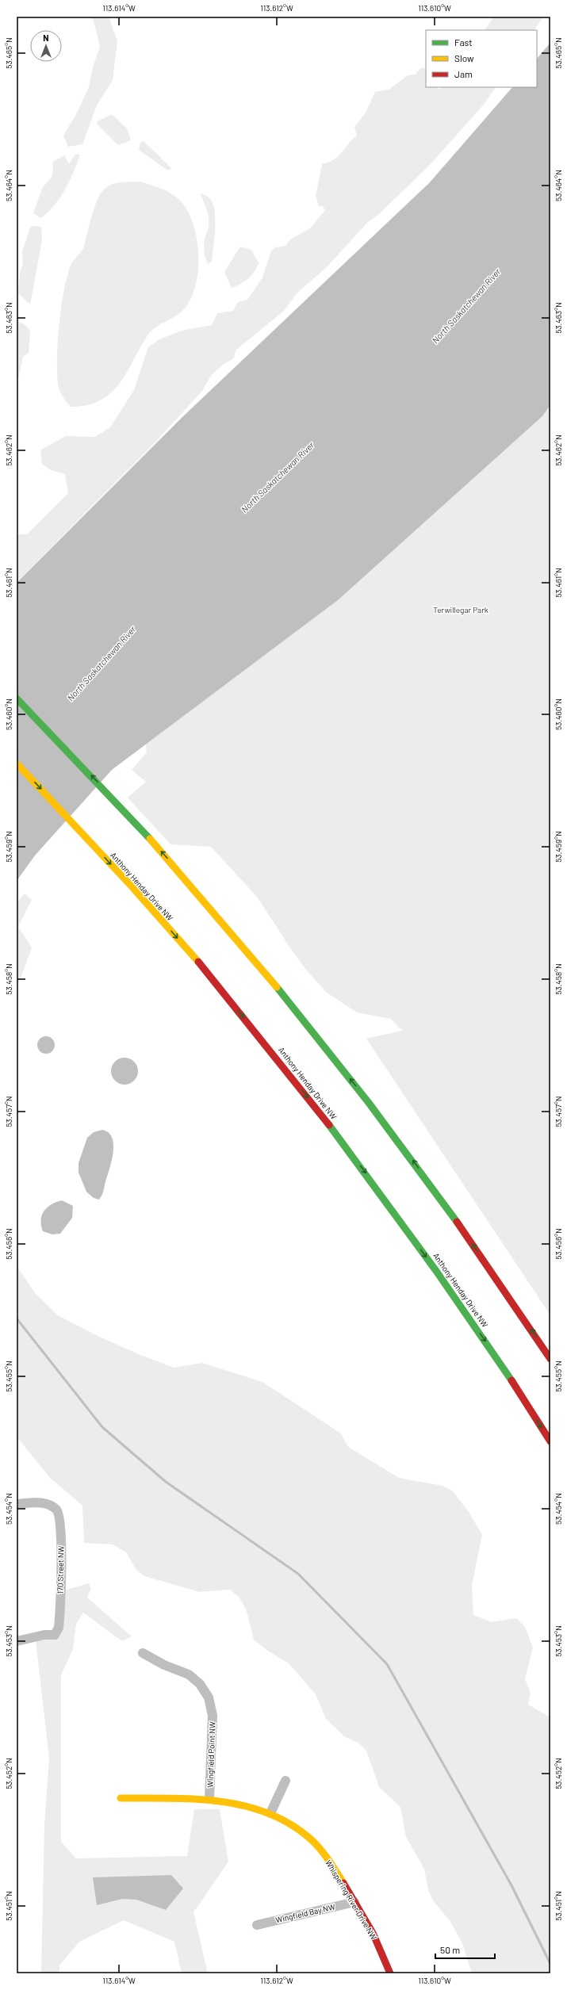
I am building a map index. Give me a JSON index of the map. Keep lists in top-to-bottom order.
{
  "streets": {
    "main road": ["Anthony Henday Drive NW", "Whispering River Drive NW"],
    "street": ["170 Street NW", "Wingfield Point NW", "Wingfield Bay NW"]
  },
  "crossings": [
    ["Wingfield Point NW", "Whispering River Drive NW"],
    ["Whispering River Drive NW", "Wingfield Bay NW"]
  ],
  "water": ["North Saskatchewan River"],
  "parks": ["Terwillegar Park"],
  "legend": ["Fast", "Slow", "Jam"],
  "scale_bar": "50 m",
  "north": "top",
  "coordinates": [
    "113.614°W",
    "113.612°W",
    "113.610°W",
    "53.465°N",
    "53.464°N",
    "53.463°N",
    "53.462°N",
    "53.461°N",
    "53.460°N",
    "53.459°N",
    "53.458°N",
    "53.457°N",
    "53.456°N",
    "53.455°N",
    "53.454°N",
    "53.453°N",
    "53.452°N",
    "53.451°N"
  ]
}
